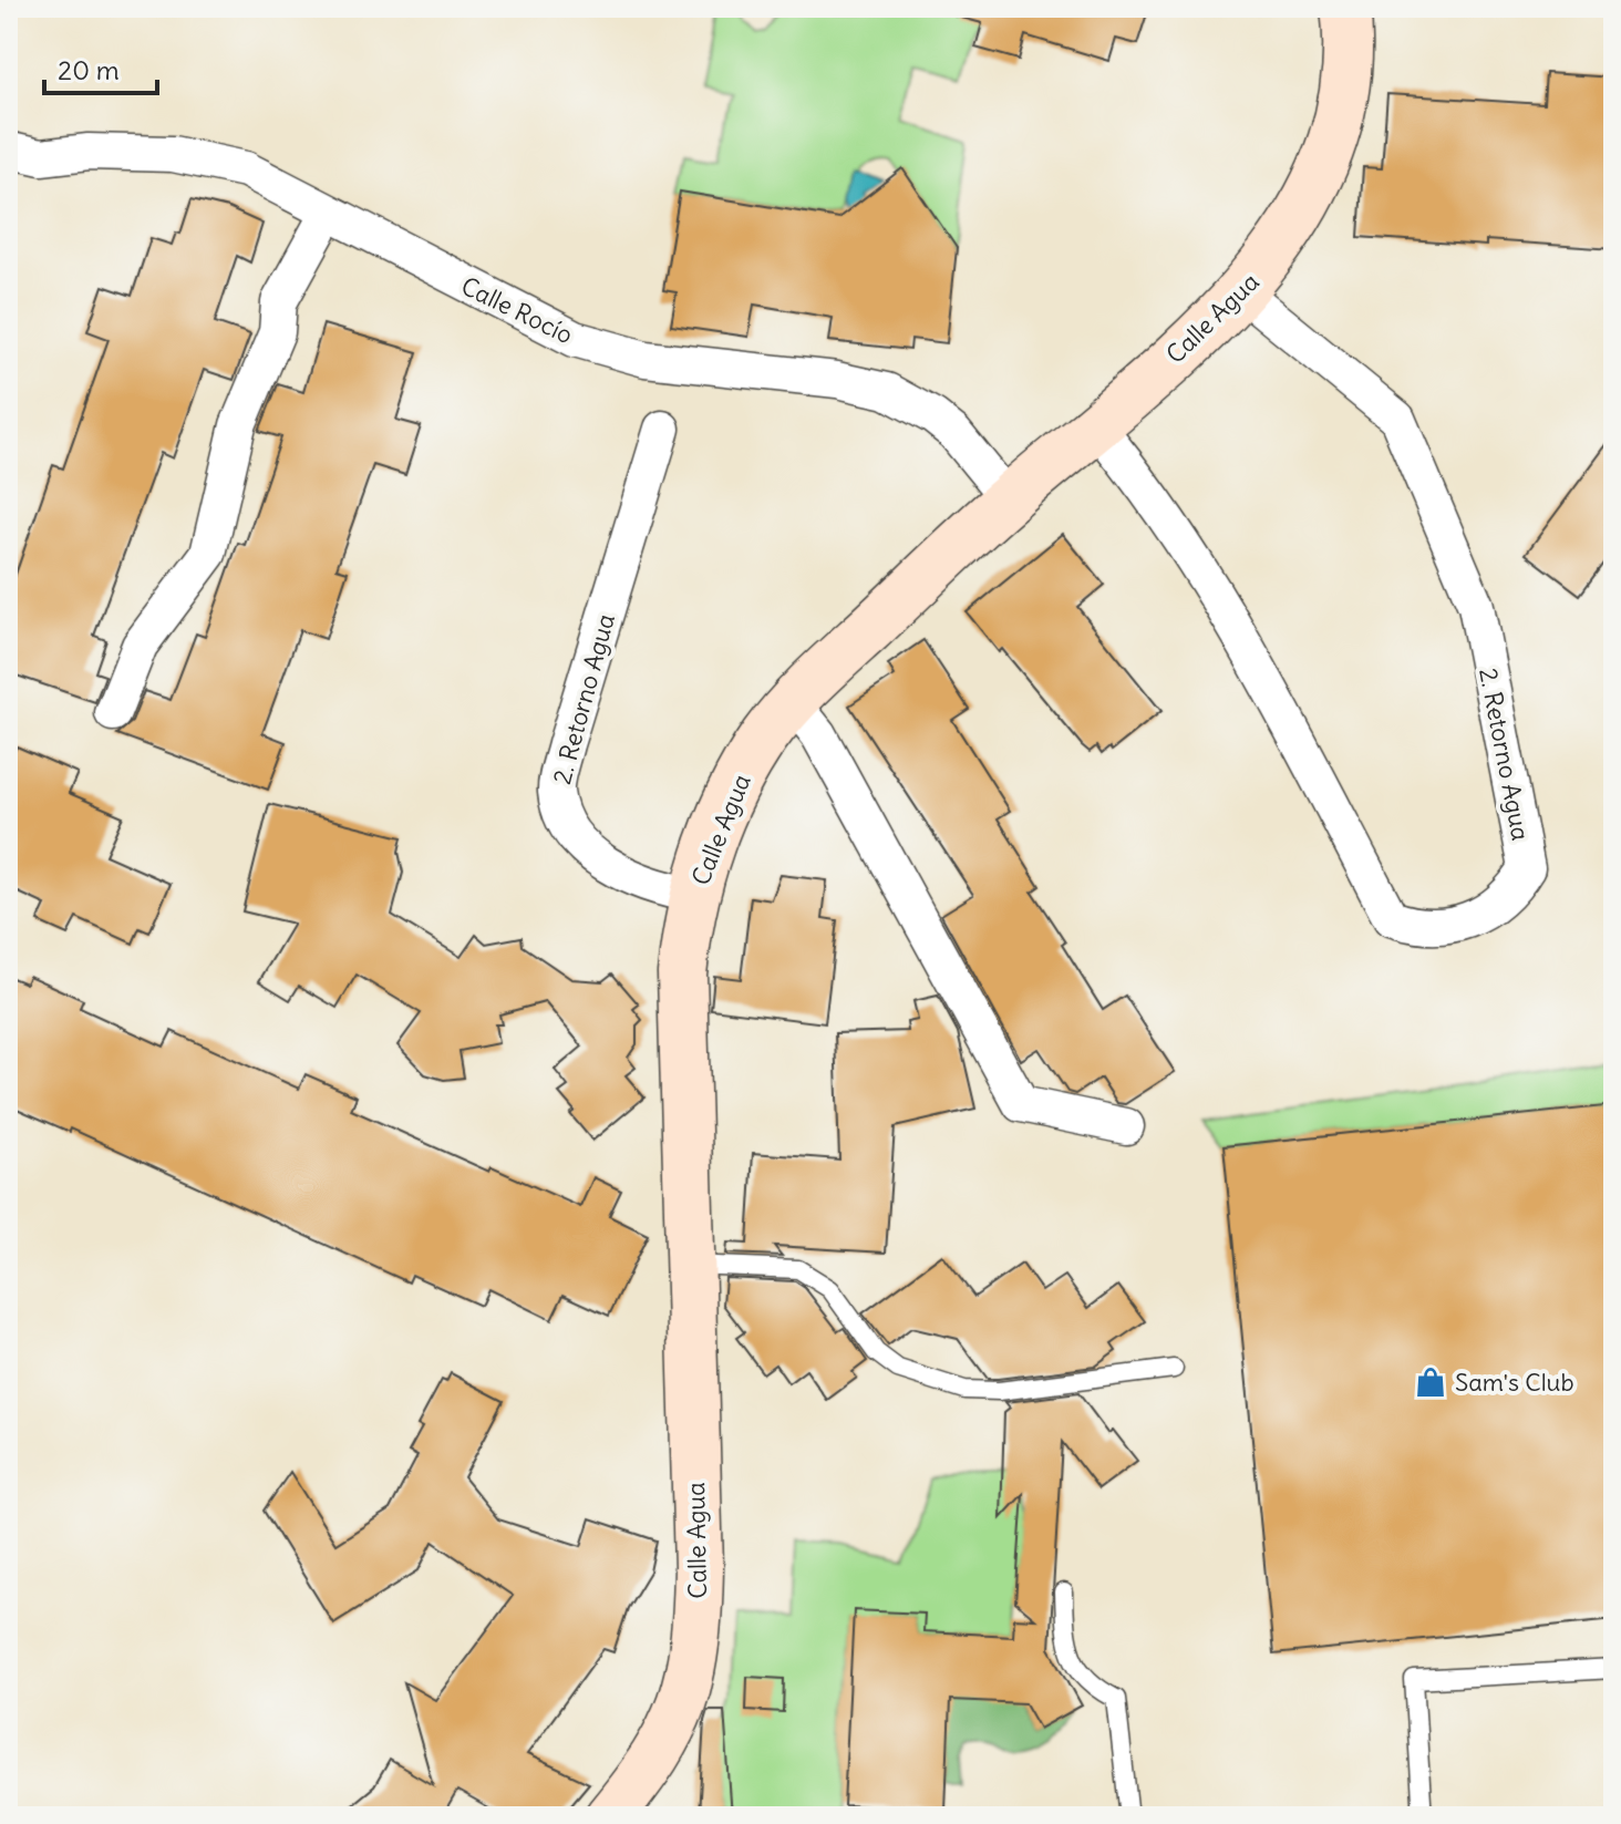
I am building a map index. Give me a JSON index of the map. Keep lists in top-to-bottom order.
{
  "streets": {
    "street": ["Calle Rocío", "Calle Agua", "2. Retorno Agua"]
  },
  "crossings": [
    ["Calle Rocío", "Calle Agua"],
    ["Calle Agua", "2. Retorno Agua"]
  ],
  "places": {
    "shop": ["Sam's Club"]
  },
  "scale_bar": "20 m"
}
